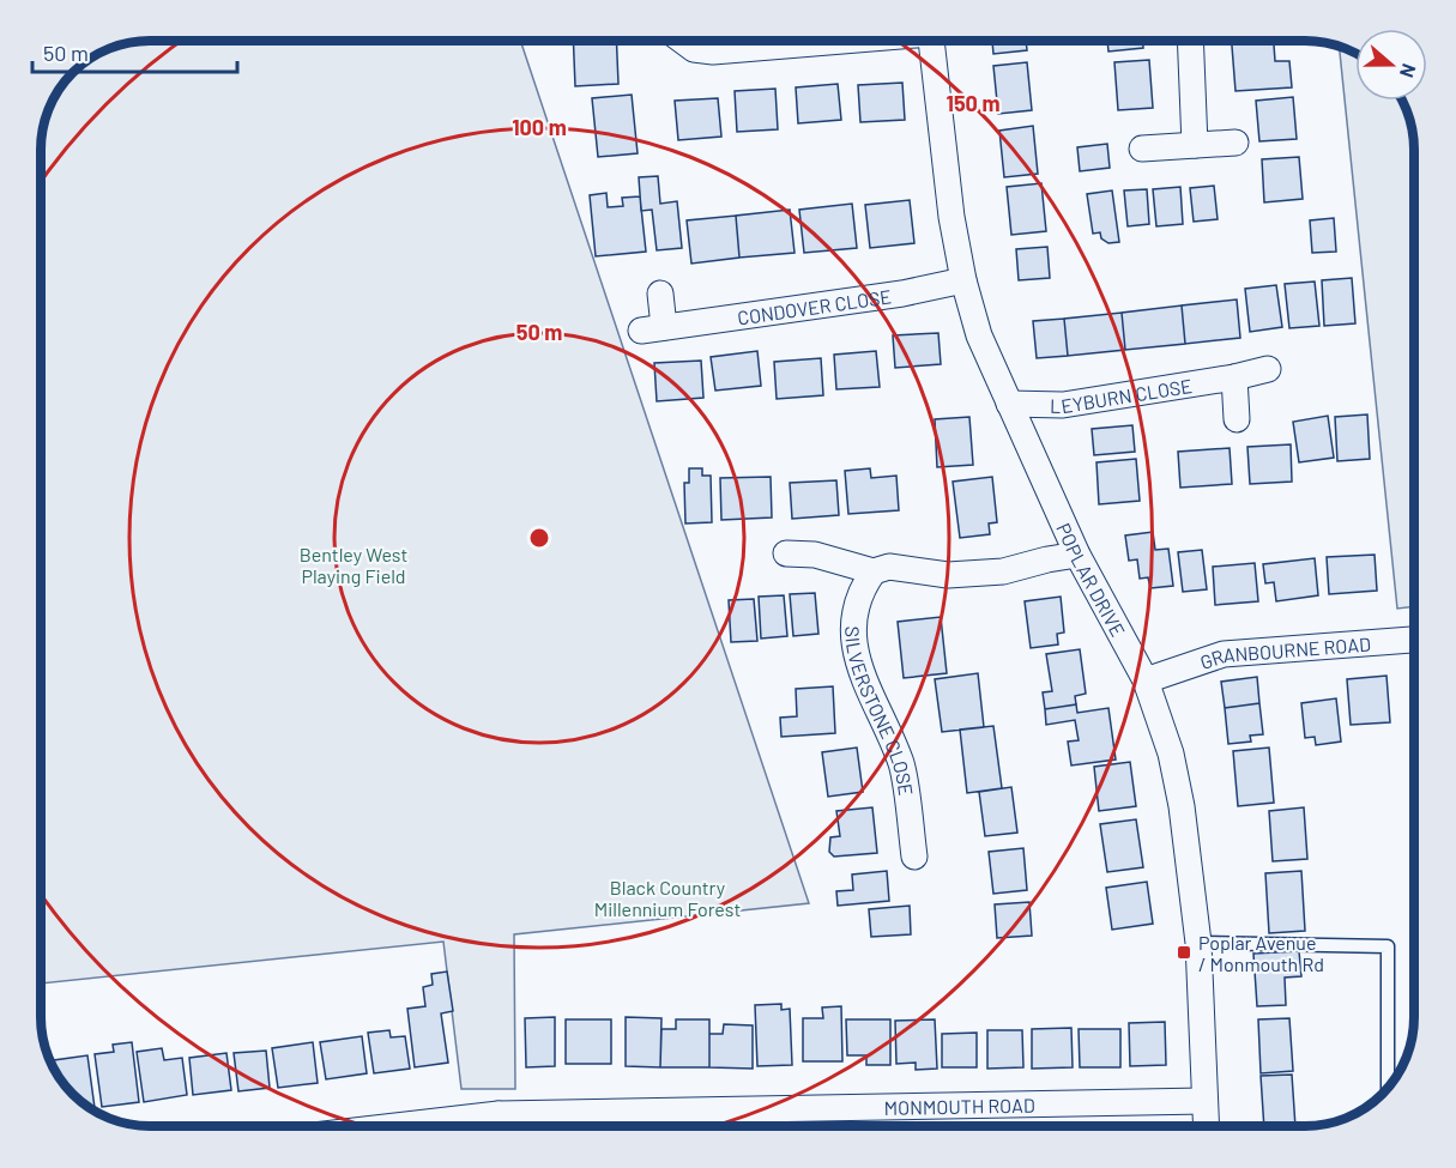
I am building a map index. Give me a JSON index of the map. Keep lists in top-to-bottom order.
{
  "streets": {
    "street": [
      "CONDOVER CLOSE",
      "LEYBURN CLOSE",
      "POPLAR DRIVE",
      "GRANBOURNE ROAD",
      "SILVERSTONE CLOSE",
      "MONMOUTH ROAD"
    ]
  },
  "crossings": [
    ["CONDOVER CLOSE", "POPLAR DRIVE"],
    ["LEYBURN CLOSE", "POPLAR DRIVE"],
    ["POPLAR DRIVE", "GRANBOURNE ROAD"],
    ["POPLAR DRIVE", "MONMOUTH ROAD"]
  ],
  "parks": ["Bentley West Playing Field", "Black Country Millennium Forest"],
  "places": {
    "transit": ["Poplar Avenue / Monmouth Rd"]
  },
  "scale_bar": "50 m",
  "north": "right",
  "rings": ["150 m", "100 m", "50 m"]
}
